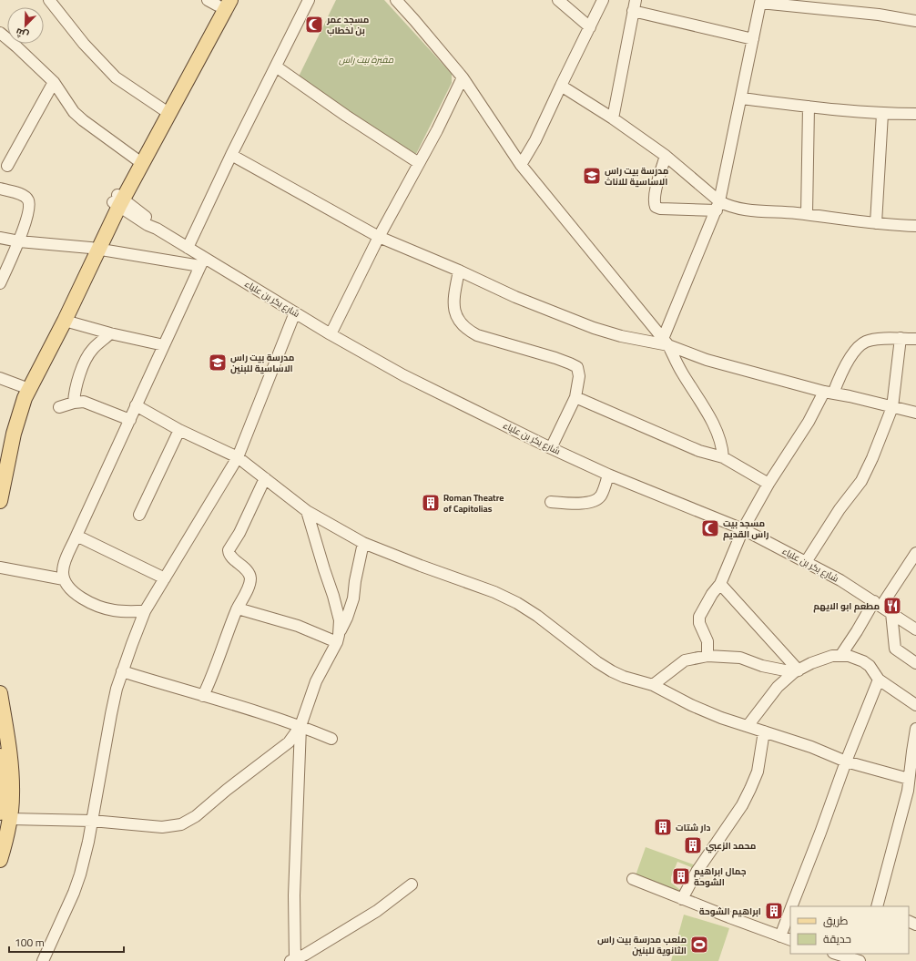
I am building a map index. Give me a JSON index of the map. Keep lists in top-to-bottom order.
{
  "streets": {
    "street": ["شارع بكر بن علياء"]
  },
  "parks": ["مقبرة بيت راس"],
  "places": {
    "mosque": ["مسجد عمر بن لخطاب", "مسجد بيت راس القديم"],
    "school or university": ["مدرسة بيت راس الاساسية للاناث", "مدرسة بيت راس الاساسية للبنين"],
    "building": [
      "Roman Theatre of Capitolias",
      "دار شتات",
      "محمد الزعبي",
      "جمال ابراهيم الشوحة",
      "ابراهيم الشوحة"
    ],
    "restaurant": ["مطعم ابو الايهم"],
    "sports": ["ملعب مدرسة بيت راس الثانوية للبنين"]
  },
  "legend": ["طريق", "حديقة"],
  "scale_bar": "100 m",
  "north": "bottom left"
}
